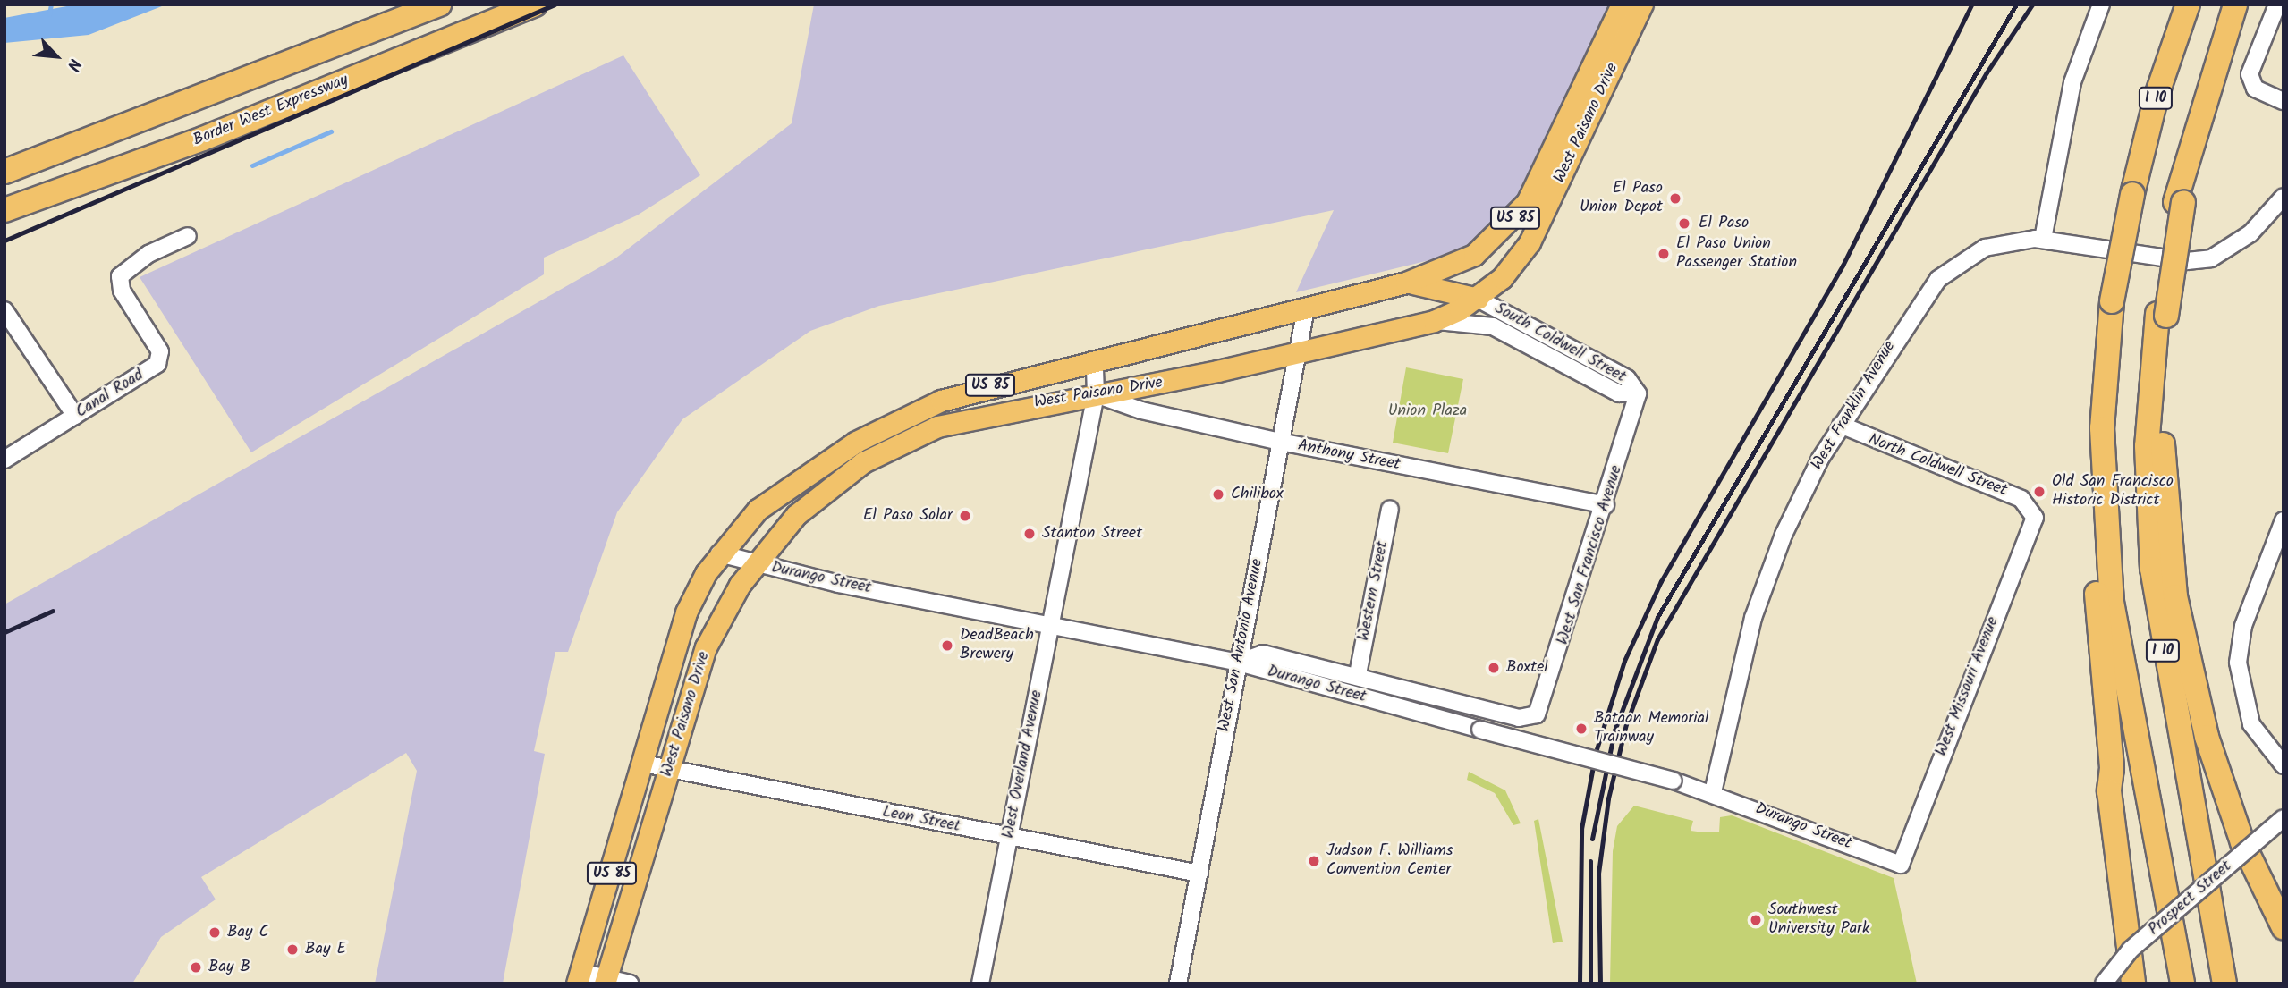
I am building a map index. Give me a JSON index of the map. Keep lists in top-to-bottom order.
{
  "streets": {
    "highway": ["I 10", "Border West Expressway"],
    "main road": ["West Paisano Drive", "US 85"],
    "street": [
      "South Coldwell Street",
      "Canal Road",
      "West Franklin Avenue",
      "Anthony Street",
      "North Coldwell Street",
      "West San Francisco Avenue",
      "Durango Street",
      "Western Street",
      "West San Antonio Avenue",
      "West Missouri Avenue",
      "West Overland Avenue",
      "Leon Street",
      "Prospect Street"
    ]
  },
  "crossings": [
    ["West Paisano Drive", "South Coldwell Street"],
    ["West Paisano Drive", "Anthony Street"],
    ["West Paisano Drive", "Durango Street"],
    ["West Paisano Drive", "West San Antonio Avenue"],
    ["West Paisano Drive", "West Overland Avenue"],
    ["West Paisano Drive", "Leon Street"],
    ["South Coldwell Street", "West San Francisco Avenue"],
    ["West Franklin Avenue", "North Coldwell Street"],
    ["West Franklin Avenue", "Durango Street"],
    ["Anthony Street", "West San Francisco Avenue"],
    ["Anthony Street", "West San Antonio Avenue"],
    ["Anthony Street", "West Overland Avenue"],
    ["North Coldwell Street", "West Missouri Avenue"],
    ["West San Francisco Avenue", "Western Street"],
    ["Durango Street", "West San Antonio Avenue"],
    ["Durango Street", "West Missouri Avenue"],
    ["Durango Street", "West Overland Avenue"],
    ["West San Antonio Avenue", "Leon Street"],
    ["West Overland Avenue", "Leon Street"]
  ],
  "parks": ["Union Plaza"],
  "places": [
    "El Paso Union Depot",
    "El Paso",
    "El Paso Union Passenger Station",
    "Old San Francisco Historic District",
    "Chilibox",
    "El Paso Solar",
    "Stanton Street",
    "DeadBeach Brewery",
    "Boxtel",
    "Bataan Memorial Trainway",
    "Judson F. Williams Convention Center",
    "Southwest University Park",
    "Bay C",
    "Bay E",
    "Bay B"
  ],
  "north": "bottom right"
}
